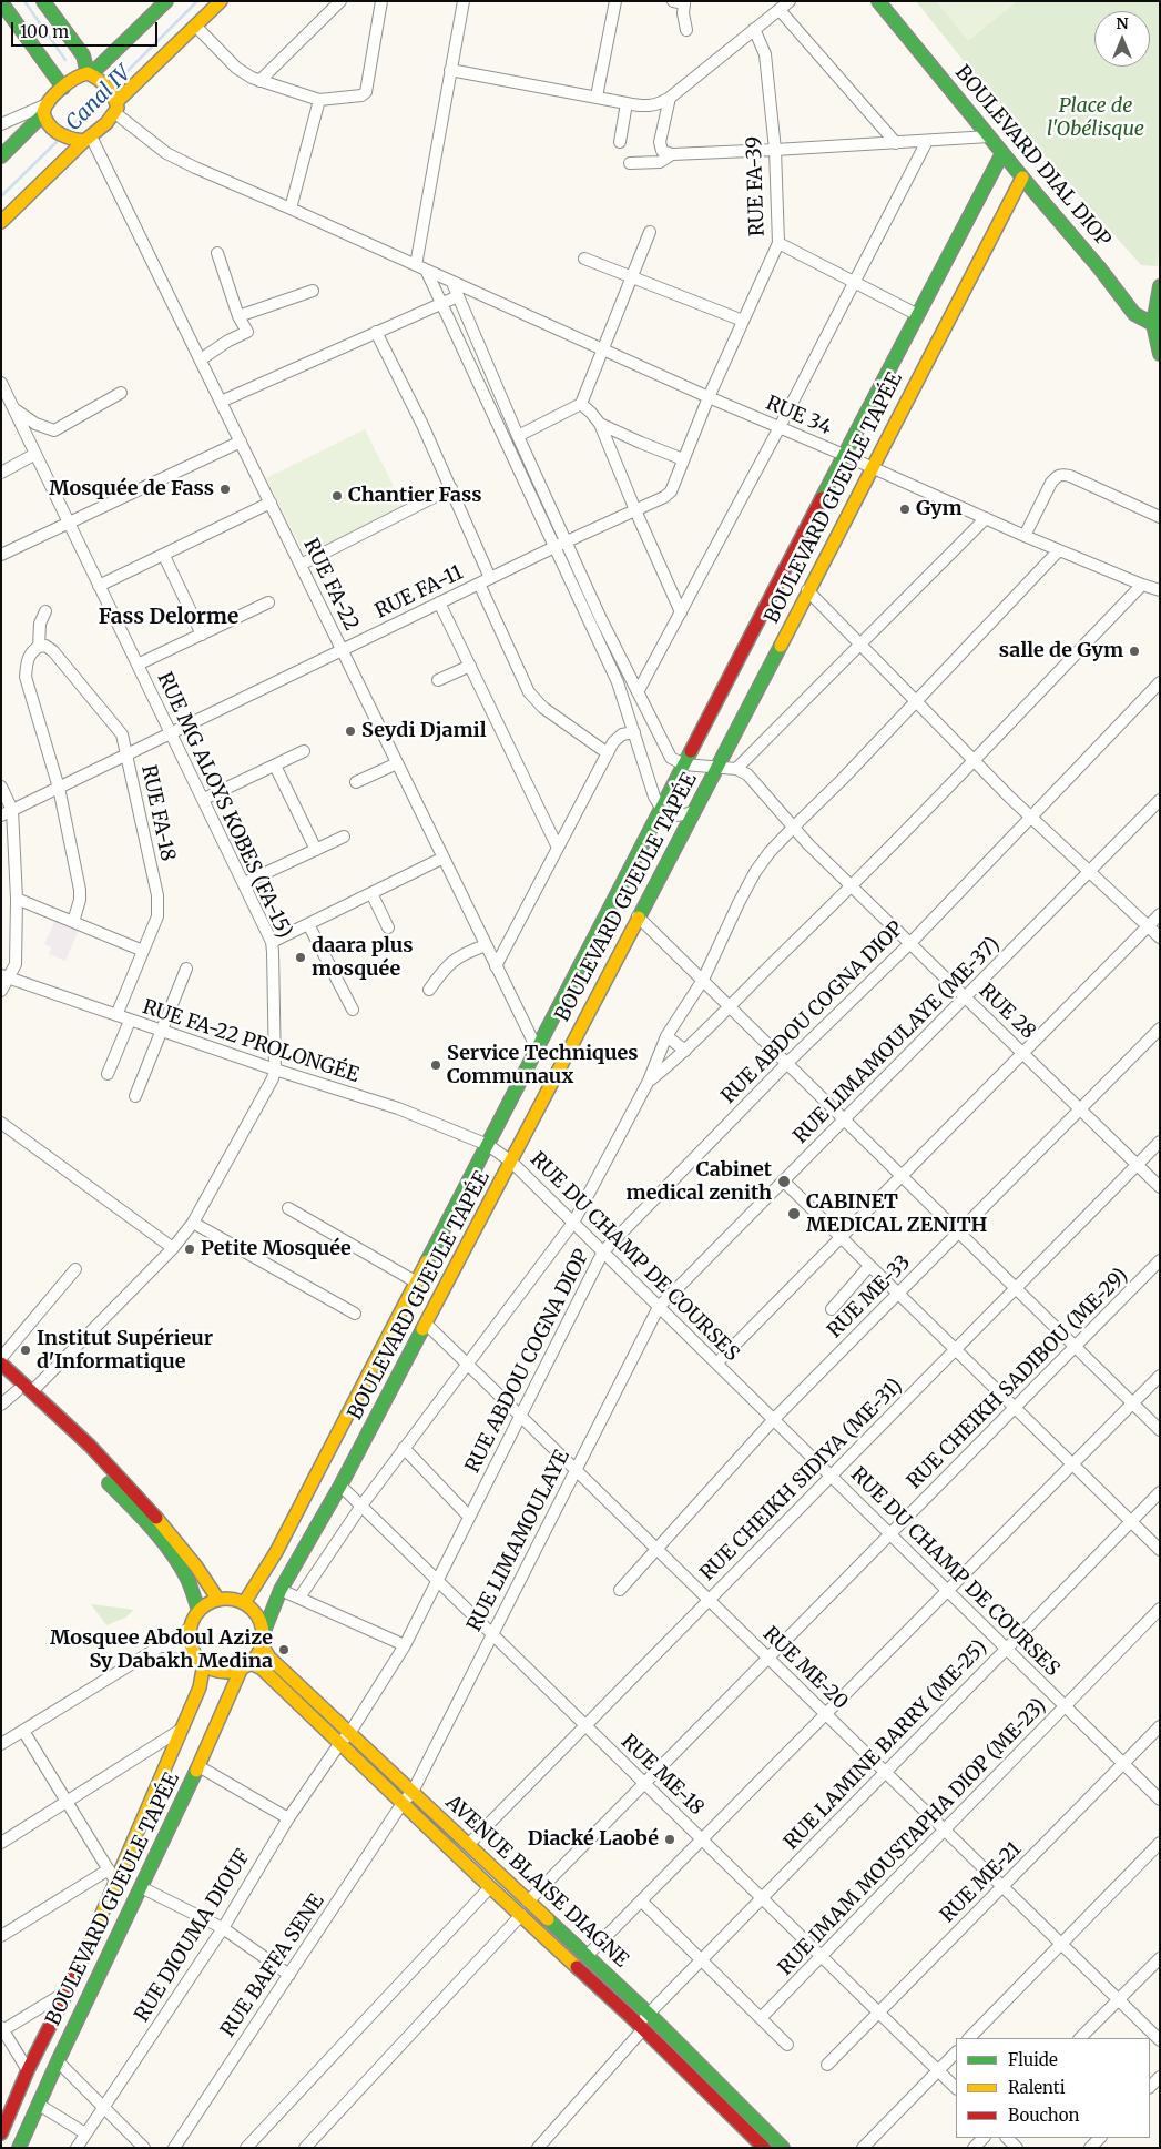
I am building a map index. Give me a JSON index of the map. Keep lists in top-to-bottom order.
{
  "streets": {
    "street": [
      "BOULEVARD DIAL DIOP",
      "RUE FA-39",
      "RUE 34",
      "BOULEVARD GUEULE TAPÉE",
      "RUE FA-22",
      "RUE FA-11",
      "RUE MG ALOYS KOBES (FA-15)",
      "RUE FA-18",
      "RUE 28",
      "RUE ABDOU COGNA DIOP",
      "RUE LIMAMOULAYE (ME-37)",
      "RUE FA-22 PROLONGÉE",
      "RUE DU CHAMP DE COURSES",
      "RUE ME-33",
      "RUE CHEIKH SADIBOU (ME-29)",
      "RUE CHEIKH SIDIYA (ME-31)",
      "RUE LIMAMOULAYE",
      "RUE ME-20",
      "RUE LAMINE BARRY (ME-25)",
      "RUE ME-18",
      "RUE IMAM MOUSTAPHA DIOP (ME-23)",
      "AVENUE BLAISE DIAGNE",
      "RUE ME-21",
      "RUE DIOUMA DIOUF",
      "RUE BAFFA SENE"
    ]
  },
  "crossings": [
    ["BOULEVARD DIAL DIOP", "BOULEVARD GUEULE TAPÉE"],
    ["RUE FA-39", "RUE 34"],
    ["RUE FA-39", "RUE FA-11"],
    ["RUE 34", "BOULEVARD GUEULE TAPÉE"],
    ["RUE 34", "RUE FA-22"],
    ["RUE 34", "RUE FA-11"],
    ["BOULEVARD GUEULE TAPÉE", "RUE FA-22"],
    ["BOULEVARD GUEULE TAPÉE", "RUE FA-22 PROLONGÉE"],
    ["BOULEVARD GUEULE TAPÉE", "RUE DU CHAMP DE COURSES"],
    ["BOULEVARD GUEULE TAPÉE", "RUE ME-20"],
    ["BOULEVARD GUEULE TAPÉE", "RUE ME-18"],
    ["BOULEVARD GUEULE TAPÉE", "AVENUE BLAISE DIAGNE"],
    ["RUE FA-22", "RUE FA-11"],
    ["RUE FA-11", "RUE MG ALOYS KOBES (FA-15)"],
    ["RUE FA-11", "RUE FA-18"],
    ["RUE MG ALOYS KOBES (FA-15)", "RUE FA-22 PROLONGÉE"],
    ["RUE FA-18", "RUE FA-22 PROLONGÉE"],
    ["RUE 28", "RUE ABDOU COGNA DIOP"],
    ["RUE 28", "RUE LIMAMOULAYE (ME-37)"],
    ["RUE 28", "RUE ME-33"],
    ["RUE 28", "RUE CHEIKH SIDIYA (ME-31)"],
    ["RUE ABDOU COGNA DIOP", "RUE DU CHAMP DE COURSES"],
    ["RUE ABDOU COGNA DIOP", "RUE ME-20"],
    ["RUE ABDOU COGNA DIOP", "RUE ME-18"],
    ["RUE ABDOU COGNA DIOP", "AVENUE BLAISE DIAGNE"],
    ["RUE ABDOU COGNA DIOP", "RUE DIOUMA DIOUF"],
    ["RUE LIMAMOULAYE (ME-37)", "RUE DU CHAMP DE COURSES"],
    ["RUE LIMAMOULAYE (ME-37)", "RUE LIMAMOULAYE"],
    ["RUE DU CHAMP DE COURSES", "RUE ME-33"],
    ["RUE DU CHAMP DE COURSES", "RUE CHEIKH SADIBOU (ME-29)"],
    ["RUE DU CHAMP DE COURSES", "RUE CHEIKH SIDIYA (ME-31)"],
    ["RUE DU CHAMP DE COURSES", "RUE LIMAMOULAYE"],
    ["RUE DU CHAMP DE COURSES", "RUE LAMINE BARRY (ME-25)"],
    ["RUE DU CHAMP DE COURSES", "RUE IMAM MOUSTAPHA DIOP (ME-23)"],
    ["RUE DU CHAMP DE COURSES", "RUE ME-21"],
    ["RUE ME-33", "RUE ME-20"],
    ["RUE CHEIKH SADIBOU (ME-29)", "RUE ME-20"],
    ["RUE CHEIKH SADIBOU (ME-29)", "RUE ME-18"],
    ["RUE CHEIKH SADIBOU (ME-29)", "AVENUE BLAISE DIAGNE"],
    ["RUE CHEIKH SIDIYA (ME-31)", "RUE ME-20"],
    ["RUE CHEIKH SIDIYA (ME-31)", "RUE ME-18"],
    ["RUE CHEIKH SIDIYA (ME-31)", "AVENUE BLAISE DIAGNE"],
    ["RUE LIMAMOULAYE", "RUE ME-20"],
    ["RUE LIMAMOULAYE", "RUE ME-18"],
    ["RUE LIMAMOULAYE", "AVENUE BLAISE DIAGNE"],
    ["RUE LIMAMOULAYE", "RUE BAFFA SENE"],
    ["RUE ME-20", "RUE LAMINE BARRY (ME-25)"],
    ["RUE ME-20", "RUE IMAM MOUSTAPHA DIOP (ME-23)"],
    ["RUE ME-20", "RUE ME-21"],
    ["RUE LAMINE BARRY (ME-25)", "RUE ME-18"],
    ["RUE LAMINE BARRY (ME-25)", "AVENUE BLAISE DIAGNE"],
    ["RUE ME-18", "RUE IMAM MOUSTAPHA DIOP (ME-23)"],
    ["RUE ME-18", "RUE ME-21"],
    ["AVENUE BLAISE DIAGNE", "RUE DIOUMA DIOUF"],
    ["AVENUE BLAISE DIAGNE", "RUE BAFFA SENE"]
  ],
  "districts": ["Fass Delorme"],
  "water": ["Canal IV"],
  "parks": ["Place de l'Obélisque"],
  "places": [
    "Mosquée de Fass",
    "Chantier Fass",
    "Gym",
    "salle de Gym",
    "Seydi Djamil",
    "daara plus mosquée",
    "Service Techniques Communaux",
    "Cabinet medical zenith",
    "CABINET MEDICAL ZENITH",
    "Petite Mosquée",
    "Institut Supérieur d'Informatique",
    "Mosquee Abdoul Azize Sy Dabakh Medina",
    "Diacké Laobé"
  ],
  "legend": ["Fluide", "Ralenti", "Bouchon"],
  "scale_bar": "100 m",
  "north": "top"
}
